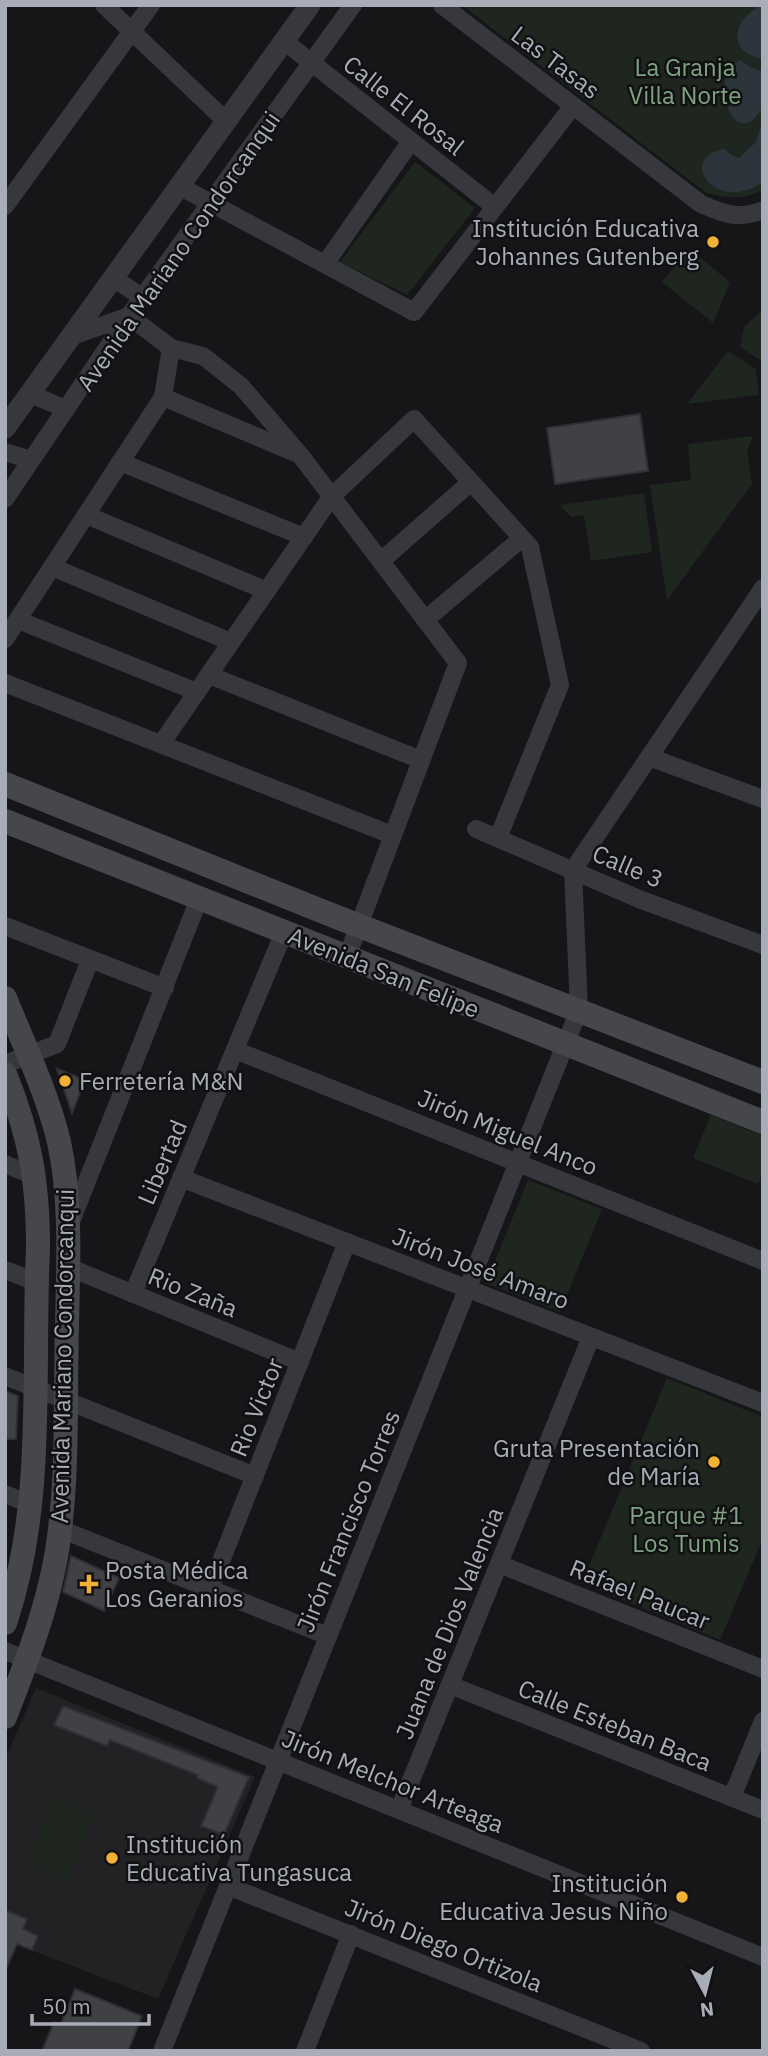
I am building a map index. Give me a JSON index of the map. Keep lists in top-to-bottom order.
{
  "streets": {
    "main road": ["Avenida Mariano Condorcanqui", "Avenida San Felipe"],
    "street": [
      "Las Tasas",
      "Calle El Rosal",
      "Calle 3",
      "Jirón Miguel Anco",
      "Libertad",
      "Jirón José Amaro",
      "Rio Zaña",
      "Rio Victor",
      "Jirón Francisco Torres",
      "Rafael Paucar",
      "Juana de Dios Valencia",
      "Calle Esteban Baca",
      "Jirón Melchor Arteaga",
      "Jirón Diego Ortizola"
    ]
  },
  "crossings": [
    ["Calle El Rosal", "Avenida Mariano Condorcanqui"],
    ["Avenida Mariano Condorcanqui", "Rio Zaña"],
    ["Avenida Mariano Condorcanqui", "Jirón Melchor Arteaga"],
    ["Avenida San Felipe", "Libertad"],
    ["Avenida San Felipe", "Jirón Francisco Torres"],
    ["Jirón Miguel Anco", "Libertad"],
    ["Jirón Miguel Anco", "Jirón Francisco Torres"],
    ["Libertad", "Jirón José Amaro"],
    ["Libertad", "Rio Zaña"],
    ["Jirón José Amaro", "Rio Victor"],
    ["Jirón José Amaro", "Jirón Francisco Torres"],
    ["Jirón José Amaro", "Juana de Dios Valencia"],
    ["Rio Zaña", "Rio Victor"],
    ["Jirón Francisco Torres", "Jirón Melchor Arteaga"],
    ["Jirón Francisco Torres", "Jirón Diego Ortizola"],
    ["Rafael Paucar", "Juana de Dios Valencia"],
    ["Juana de Dios Valencia", "Calle Esteban Baca"],
    ["Juana de Dios Valencia", "Jirón Melchor Arteaga"]
  ],
  "parks": ["La Granja Villa Norte", "Parque #1 Los Tumis"],
  "places": {
    "other": [
      "Institución Educativa Johannes Gutenberg",
      "Ferretería M&N",
      "Gruta Presentación de María",
      "Institución Educativa Tungasuca",
      "Institución Educativa Jesus Niño"
    ],
    "health": ["Posta Médica Los Geranios"]
  },
  "scale_bar": "50 m",
  "north": "bottom"
}
